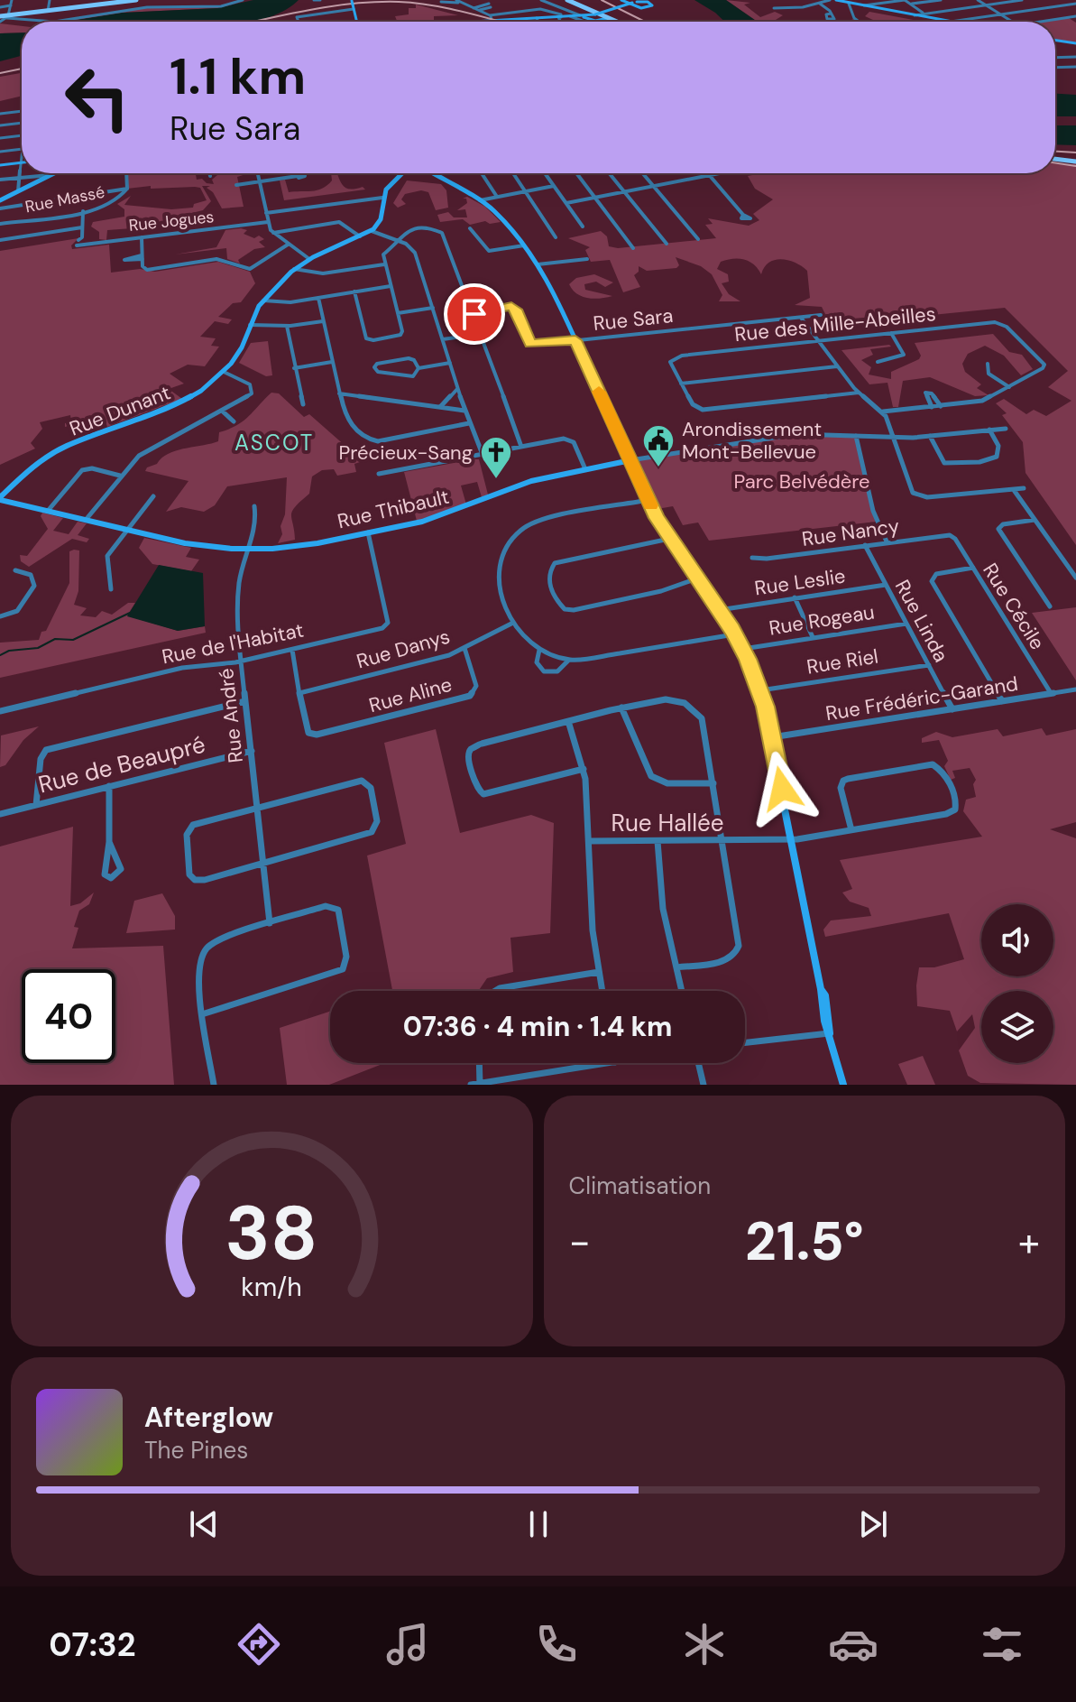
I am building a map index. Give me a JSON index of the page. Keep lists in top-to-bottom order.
{
  "streets": {
    "street": [
      "Rue Massé",
      "Rue Jogues",
      "Rue Sara",
      "Rue des Mille-Abeilles",
      "Rue Dunant",
      "Rue Thibault",
      "Rue Nancy",
      "Rue Leslie",
      "Rue Cécile",
      "Rue Rogeau",
      "Rue Linda",
      "Rue de l'Habitat",
      "Rue Danys",
      "Rue Riel",
      "Rue Aline",
      "Rue Frédéric-Garand",
      "Rue André",
      "Rue de Beaupré",
      "Rue Hallée"
    ]
  },
  "crossings": [
    ["Rue Dunant", "Rue Thibault"],
    ["Rue Thibault", "Rue de l'Habitat"],
    ["Rue Thibault", "Rue André"],
    ["Rue Nancy", "Rue Cécile"],
    ["Rue Nancy", "Rue Linda"],
    ["Rue Leslie", "Rue Linda"],
    ["Rue Cécile", "Rue Frédéric-Garand"],
    ["Rue Rogeau", "Rue Linda"],
    ["Rue Linda", "Rue Riel"],
    ["Rue Linda", "Rue Frédéric-Garand"],
    ["Rue de l'Habitat", "Rue André"],
    ["Rue Danys", "Rue Aline"],
    ["Rue André", "Rue de Beaupré"]
  ],
  "districts": ["ASCOT"],
  "parks": ["Parc Belvédère"],
  "places": {
    "public building": ["Arondissement Mont-Bellevue"],
    "church": ["Précieux-Sang"]
  },
  "page": {
    "turn": ["1.1 km", "Rue Sara"],
    "limit": "40",
    "trip": "07:36 · 4 min · 1.4 km",
    "tile": "Climatisation",
    "heat": ["−", "21.5°", "+"],
    "song": ["Afterglow", "The Pines"],
    "tabs": "07:32",
    "gauge": ["38", "km/h"]
  }
}
